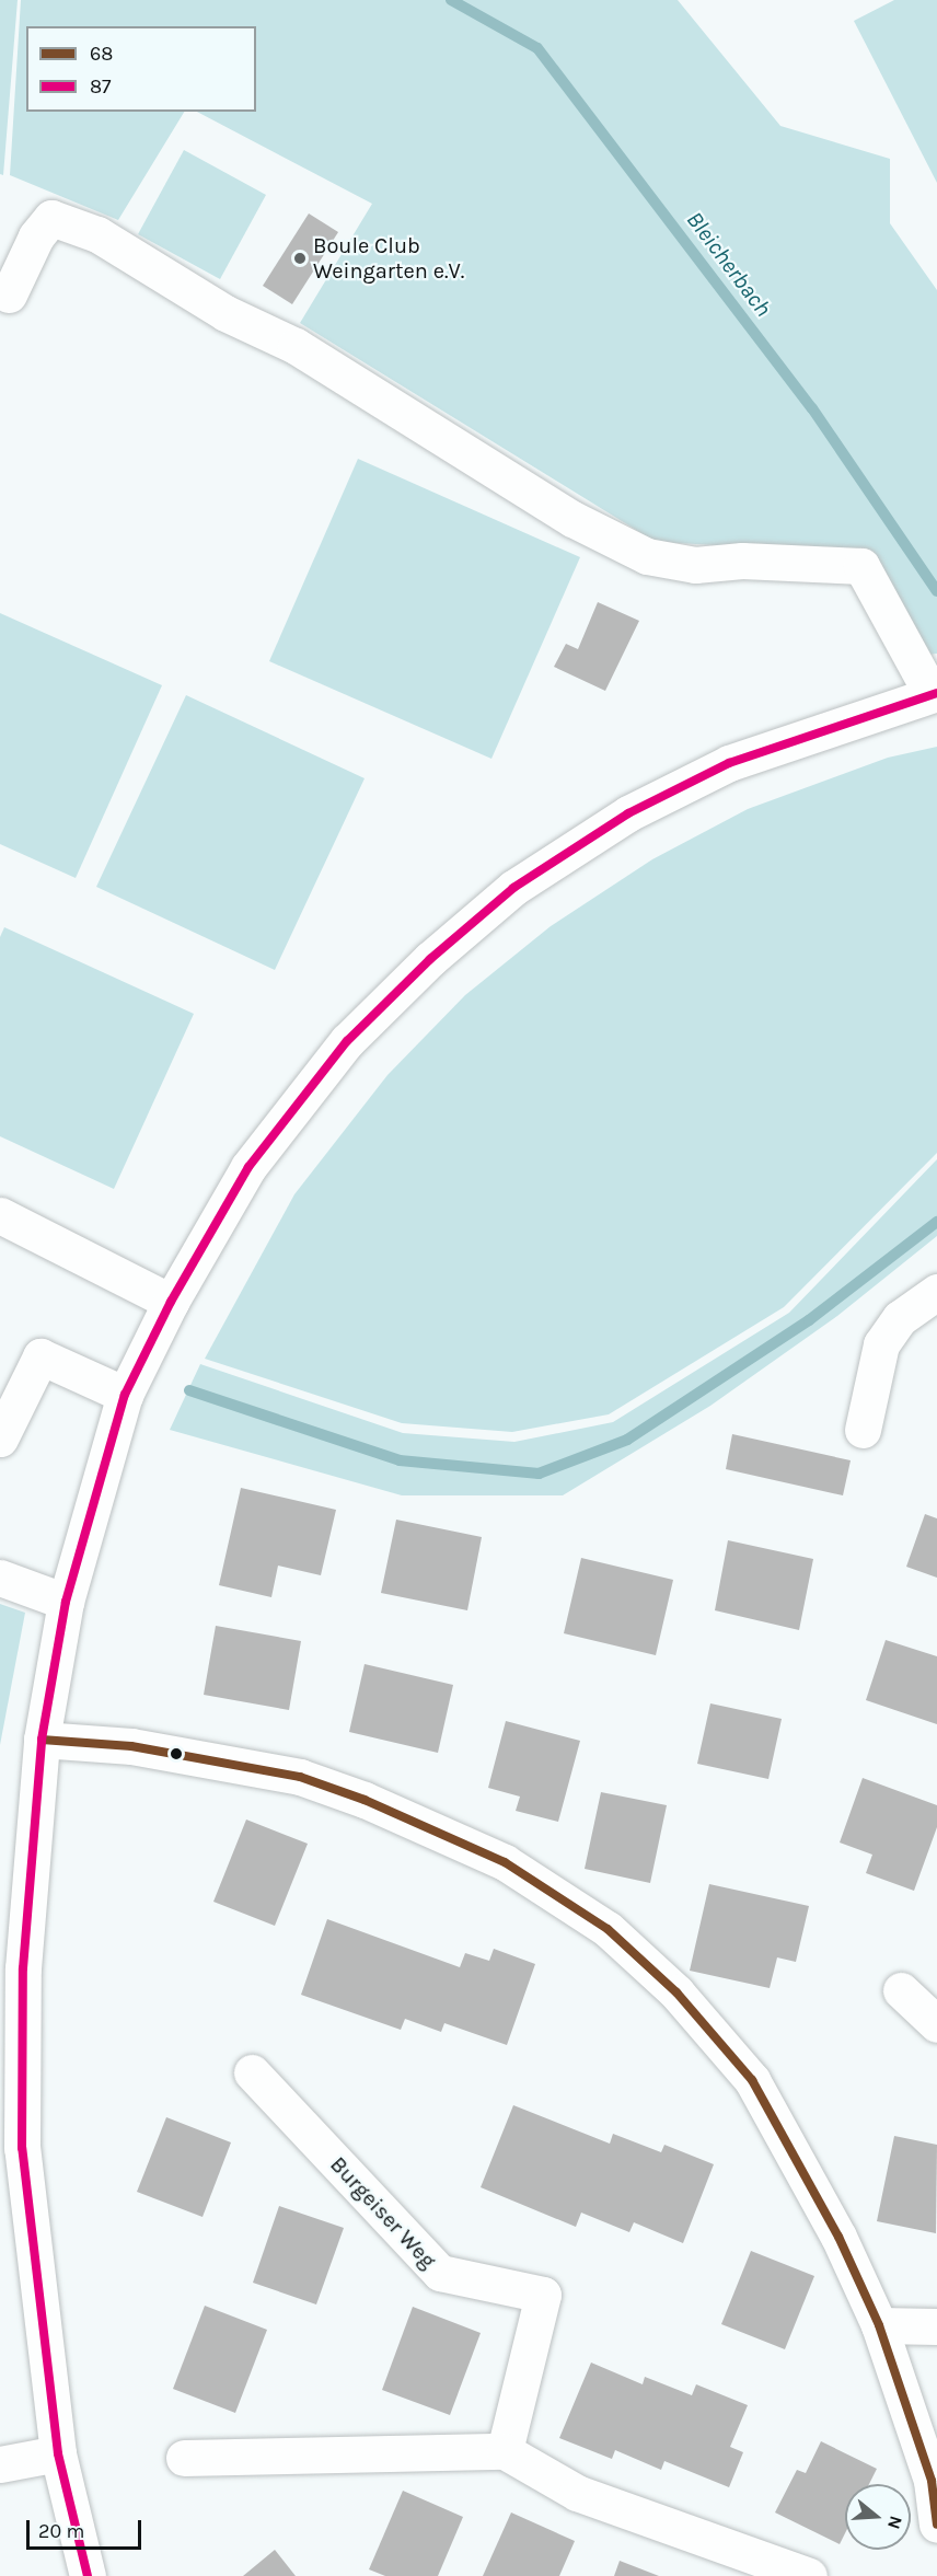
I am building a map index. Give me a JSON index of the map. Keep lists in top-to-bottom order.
{
  "streets": {
    "street": ["Burgeiser Weg"]
  },
  "water": ["Bleicherbach"],
  "places": ["Boule Club Weingarten e.V."],
  "lines": ["transit line 87", "transit line 68"],
  "legend": ["68", "87"],
  "scale_bar": "20 m",
  "north": "right"
}
